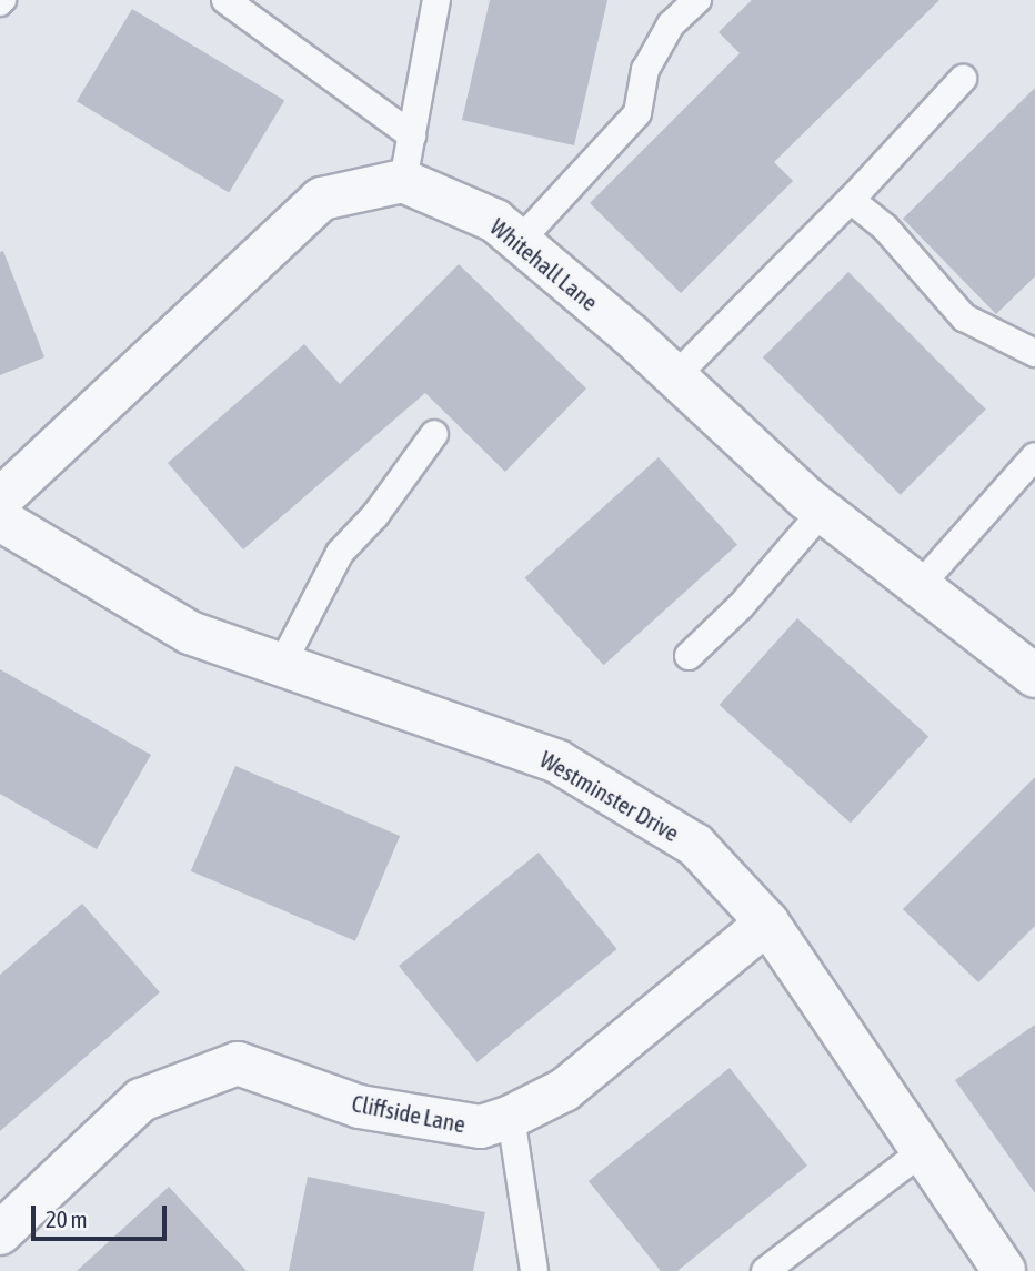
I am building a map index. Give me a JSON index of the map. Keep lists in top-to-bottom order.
{
  "streets": {
    "street": ["Whitehall Lane", "Westminster Drive", "Cliffside Lane"]
  },
  "crossings": [
    ["Westminster Drive", "Cliffside Lane"]
  ],
  "scale_bar": "20 m"
}
